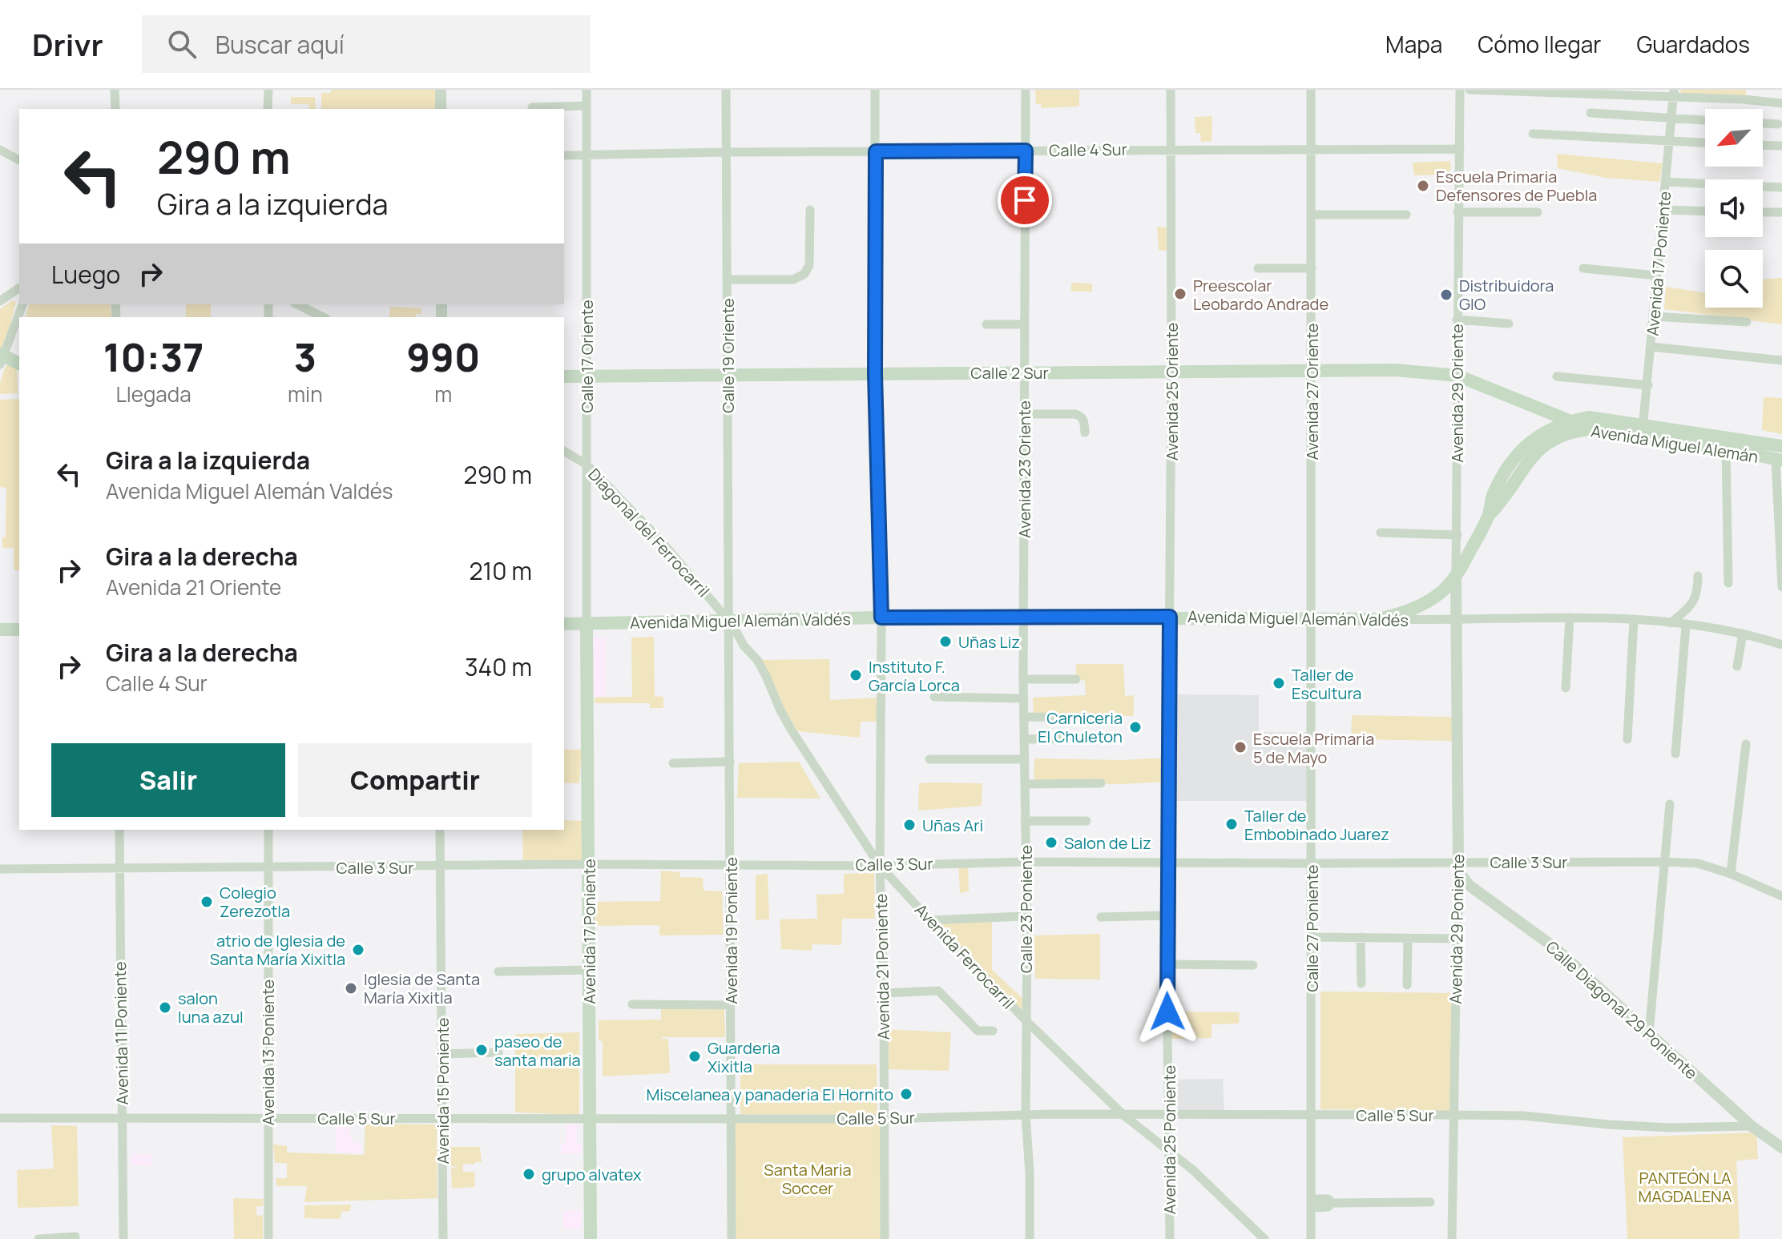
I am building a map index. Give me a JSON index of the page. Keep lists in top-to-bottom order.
{
  "streets": {
    "main road": [
      "Avenida 17 Poniente",
      "Calle 2 Sur",
      "Avenida Miguel Alemán",
      "Avenida Miguel Alemán Valdés"
    ],
    "street": [
      "Calle 4 Sur",
      "Calle 19 Oriente",
      "Calle 17 Oriente",
      "Avenida 25 Oriente",
      "Avenida 27 Oriente",
      "Avenida 29 Oriente",
      "Avenida 23 Oriente",
      "Diagonal del Ferrocarril",
      "Calle 3 Sur",
      "Calle 23 Poniente",
      "Calle 27 Poniente",
      "Avenida 29 Poniente",
      "Avenida 19 Poniente",
      "Avenida Ferrocarril",
      "Avenida 21 Poniente",
      "Calle Diagonal 29 Poniente",
      "Avenida 11 Poniente",
      "Avenida 13 Poniente",
      "Avenida 15 Poniente",
      "Calle 5 Sur",
      "Avenida 25 Poniente"
    ]
  },
  "crossings": [
    ["Calle 4 Sur", "Calle 19 Oriente"],
    ["Calle 4 Sur", "Calle 17 Oriente"],
    ["Calle 4 Sur", "Avenida 25 Oriente"],
    ["Calle 4 Sur", "Avenida 27 Oriente"],
    ["Calle 4 Sur", "Avenida 29 Oriente"],
    ["Calle 4 Sur", "Avenida 23 Oriente"],
    ["Calle 4 Sur", "Avenida 21 Poniente"],
    ["Avenida 17 Poniente", "Calle 17 Oriente"],
    ["Avenida 17 Poniente", "Avenida Miguel Alemán"],
    ["Avenida 17 Poniente", "Avenida Miguel Alemán Valdés"],
    ["Avenida 17 Poniente", "Calle 3 Sur"],
    ["Avenida 17 Poniente", "Calle 5 Sur"],
    ["Calle 19 Oriente", "Calle 2 Sur"],
    ["Calle 19 Oriente", "Diagonal del Ferrocarril"],
    ["Calle 19 Oriente", "Avenida Miguel Alemán Valdés"],
    ["Calle 19 Oriente", "Avenida 19 Poniente"],
    ["Calle 19 Oriente", "Avenida Ferrocarril"],
    ["Calle 17 Oriente", "Calle 2 Sur"],
    ["Calle 17 Oriente", "Diagonal del Ferrocarril"],
    ["Calle 17 Oriente", "Avenida Miguel Alemán Valdés"],
    ["Calle 2 Sur", "Avenida 25 Oriente"],
    ["Calle 2 Sur", "Avenida 27 Oriente"],
    ["Calle 2 Sur", "Avenida 29 Oriente"],
    ["Calle 2 Sur", "Avenida Miguel Alemán"],
    ["Calle 2 Sur", "Avenida 23 Oriente"],
    ["Calle 2 Sur", "Avenida 21 Poniente"],
    ["Avenida 25 Oriente", "Avenida Miguel Alemán Valdés"],
    ["Avenida 25 Oriente", "Avenida 25 Poniente"],
    ["Avenida 27 Oriente", "Avenida Miguel Alemán Valdés"],
    ["Avenida 27 Oriente", "Calle 27 Poniente"],
    ["Avenida 29 Oriente", "Avenida Miguel Alemán"],
    ["Avenida 29 Oriente", "Avenida Miguel Alemán Valdés"],
    ["Avenida 29 Oriente", "Avenida 29 Poniente"],
    ["Avenida Miguel Alemán", "Avenida Miguel Alemán Valdés"],
    ["Avenida 23 Oriente", "Avenida Miguel Alemán Valdés"],
    ["Avenida 23 Oriente", "Calle 23 Poniente"],
    ["Diagonal del Ferrocarril", "Avenida Miguel Alemán Valdés"],
    ["Diagonal del Ferrocarril", "Avenida 19 Poniente"],
    ["Diagonal del Ferrocarril", "Avenida Ferrocarril"],
    ["Avenida Miguel Alemán Valdés", "Calle 23 Poniente"],
    ["Avenida Miguel Alemán Valdés", "Calle 27 Poniente"],
    ["Avenida Miguel Alemán Valdés", "Avenida 29 Poniente"],
    ["Avenida Miguel Alemán Valdés", "Avenida 19 Poniente"],
    ["Avenida Miguel Alemán Valdés", "Avenida Ferrocarril"],
    ["Avenida Miguel Alemán Valdés", "Avenida 21 Poniente"],
    ["Avenida Miguel Alemán Valdés", "Avenida 25 Poniente"],
    ["Calle 3 Sur", "Calle 23 Poniente"],
    ["Calle 3 Sur", "Calle 27 Poniente"],
    ["Calle 3 Sur", "Avenida 29 Poniente"],
    ["Calle 3 Sur", "Avenida 19 Poniente"],
    ["Calle 3 Sur", "Avenida Ferrocarril"],
    ["Calle 3 Sur", "Avenida 21 Poniente"],
    ["Calle 3 Sur", "Calle Diagonal 29 Poniente"],
    ["Calle 3 Sur", "Avenida 11 Poniente"],
    ["Calle 3 Sur", "Avenida 13 Poniente"],
    ["Calle 3 Sur", "Avenida 15 Poniente"],
    ["Calle 3 Sur", "Avenida 25 Poniente"],
    ["Calle 23 Poniente", "Avenida Ferrocarril"],
    ["Calle 23 Poniente", "Calle 5 Sur"],
    ["Calle 27 Poniente", "Calle 5 Sur"],
    ["Avenida 29 Poniente", "Calle Diagonal 29 Poniente"],
    ["Avenida 29 Poniente", "Calle 5 Sur"],
    ["Avenida 19 Poniente", "Avenida Ferrocarril"],
    ["Avenida 19 Poniente", "Calle 5 Sur"],
    ["Avenida Ferrocarril", "Avenida 21 Poniente"],
    ["Avenida Ferrocarril", "Calle 5 Sur"],
    ["Avenida Ferrocarril", "Avenida 25 Poniente"],
    ["Avenida 21 Poniente", "Calle 5 Sur"],
    ["Calle Diagonal 29 Poniente", "Calle 5 Sur"],
    ["Avenida 11 Poniente", "Calle 5 Sur"],
    ["Avenida 13 Poniente", "Calle 5 Sur"],
    ["Avenida 15 Poniente", "Calle 5 Sur"],
    ["Calle 5 Sur", "Avenida 25 Poniente"]
  ],
  "parks": ["Santa Maria Soccer", "PANTEÓN LA MAGDALENA"],
  "places": [
    "Escuela Primaria Defensores de Puebla",
    "Preescolar Leobardo Andrade",
    "Distribuidora GIO",
    "Uñas Liz",
    "Instituto F. García Lorca",
    "Taller de Escultura",
    "Carniceria El Chuleton",
    "Escuela Primaria 5 de Mayo",
    "Taller de Embobinado Juarez",
    "Uñas Ari",
    "Salon de Liz",
    "Colegio Zerezotla",
    "atrio de Iglesia de Santa María Xixitla",
    "Iglesia de Santa María Xixitla",
    "salon luna azul",
    "paseo de santa maria",
    "Guarderia Xixitla",
    "Miscelanea y panaderia El Hornito",
    "grupo alvatex"
  ],
  "north": "bottom left",
  "page": {
    "header": "Drivr",
    "search": "Buscar aquí",
    "nav": ["Mapa", "Cómo llegar", "Guardados"],
    "turn": ["290 m", "Gira a la izquierda"],
    "then": "Luego",
    "eta": [
      "10:37",
      "Llegada",
      "3",
      "min",
      "990",
      "m"
    ],
    "list": [
      {
        "name": "Gira a la izquierda",
        "note": "Avenida Miguel Alemán Valdés",
        "value": "290 m"
      },
      {
        "name": "Gira a la derecha",
        "note": "Avenida 21 Oriente",
        "value": "210 m"
      },
      {
        "name": "Gira a la derecha",
        "note": "Calle 4 Sur",
        "value": "340 m"
      }
    ],
    "buttons": ["Salir", "Compartir"]
  }
}
